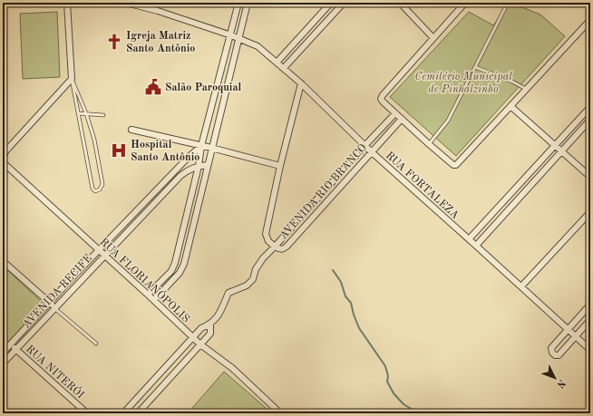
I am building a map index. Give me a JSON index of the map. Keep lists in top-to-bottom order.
{
  "streets": {
    "street": [
      "RUA FORTALEZA",
      "AVENIDA RIO BRANCO",
      "RUA FLORIANÓPOLIS",
      "AVENIDA RECIFE",
      "RUA NITERÓI"
    ]
  },
  "crossings": [
    ["RUA FORTALEZA", "AVENIDA RIO BRANCO"],
    ["RUA FLORIANÓPOLIS", "AVENIDA RECIFE"],
    ["AVENIDA RECIFE", "RUA NITERÓI"]
  ],
  "parks": ["Cemitério Municipal de Pinhalzinho"],
  "places": {
    "church": ["Igreja Matriz Santo Antônio"],
    "public building": ["Salão Paroquial"],
    "hospital": ["Hospital Santo Antônio"]
  },
  "north": "bottom right"
}
